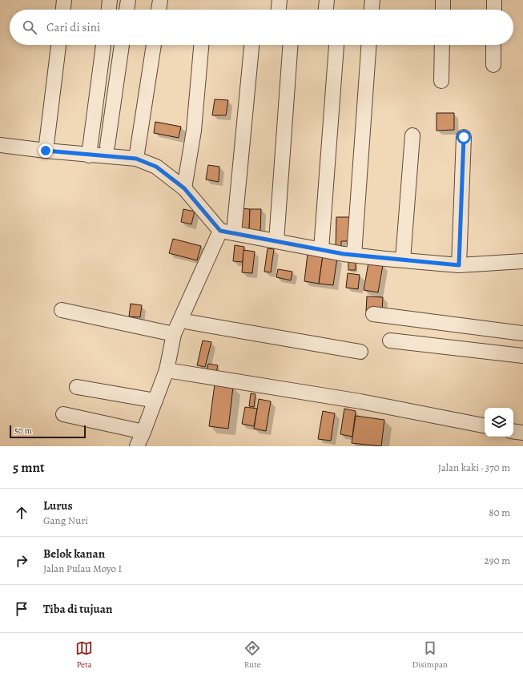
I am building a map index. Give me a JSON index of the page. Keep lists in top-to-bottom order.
{
  "scale_bar": "50 m",
  "page": {
    "search": "Cari di sini",
    "scale": "50 m",
    "heading": ["5 mnt", "Jalan kaki · 370 m"],
    "list": [
      ["Lurus", "Gang Nuri", "80 m"],
      ["Belok kanan", "Jalan Pulau Moyo I", "290 m"],
      "Tiba di tujuan"
    ],
    "nav": ["Peta", "Rute", "Disimpan"]
  }
}
